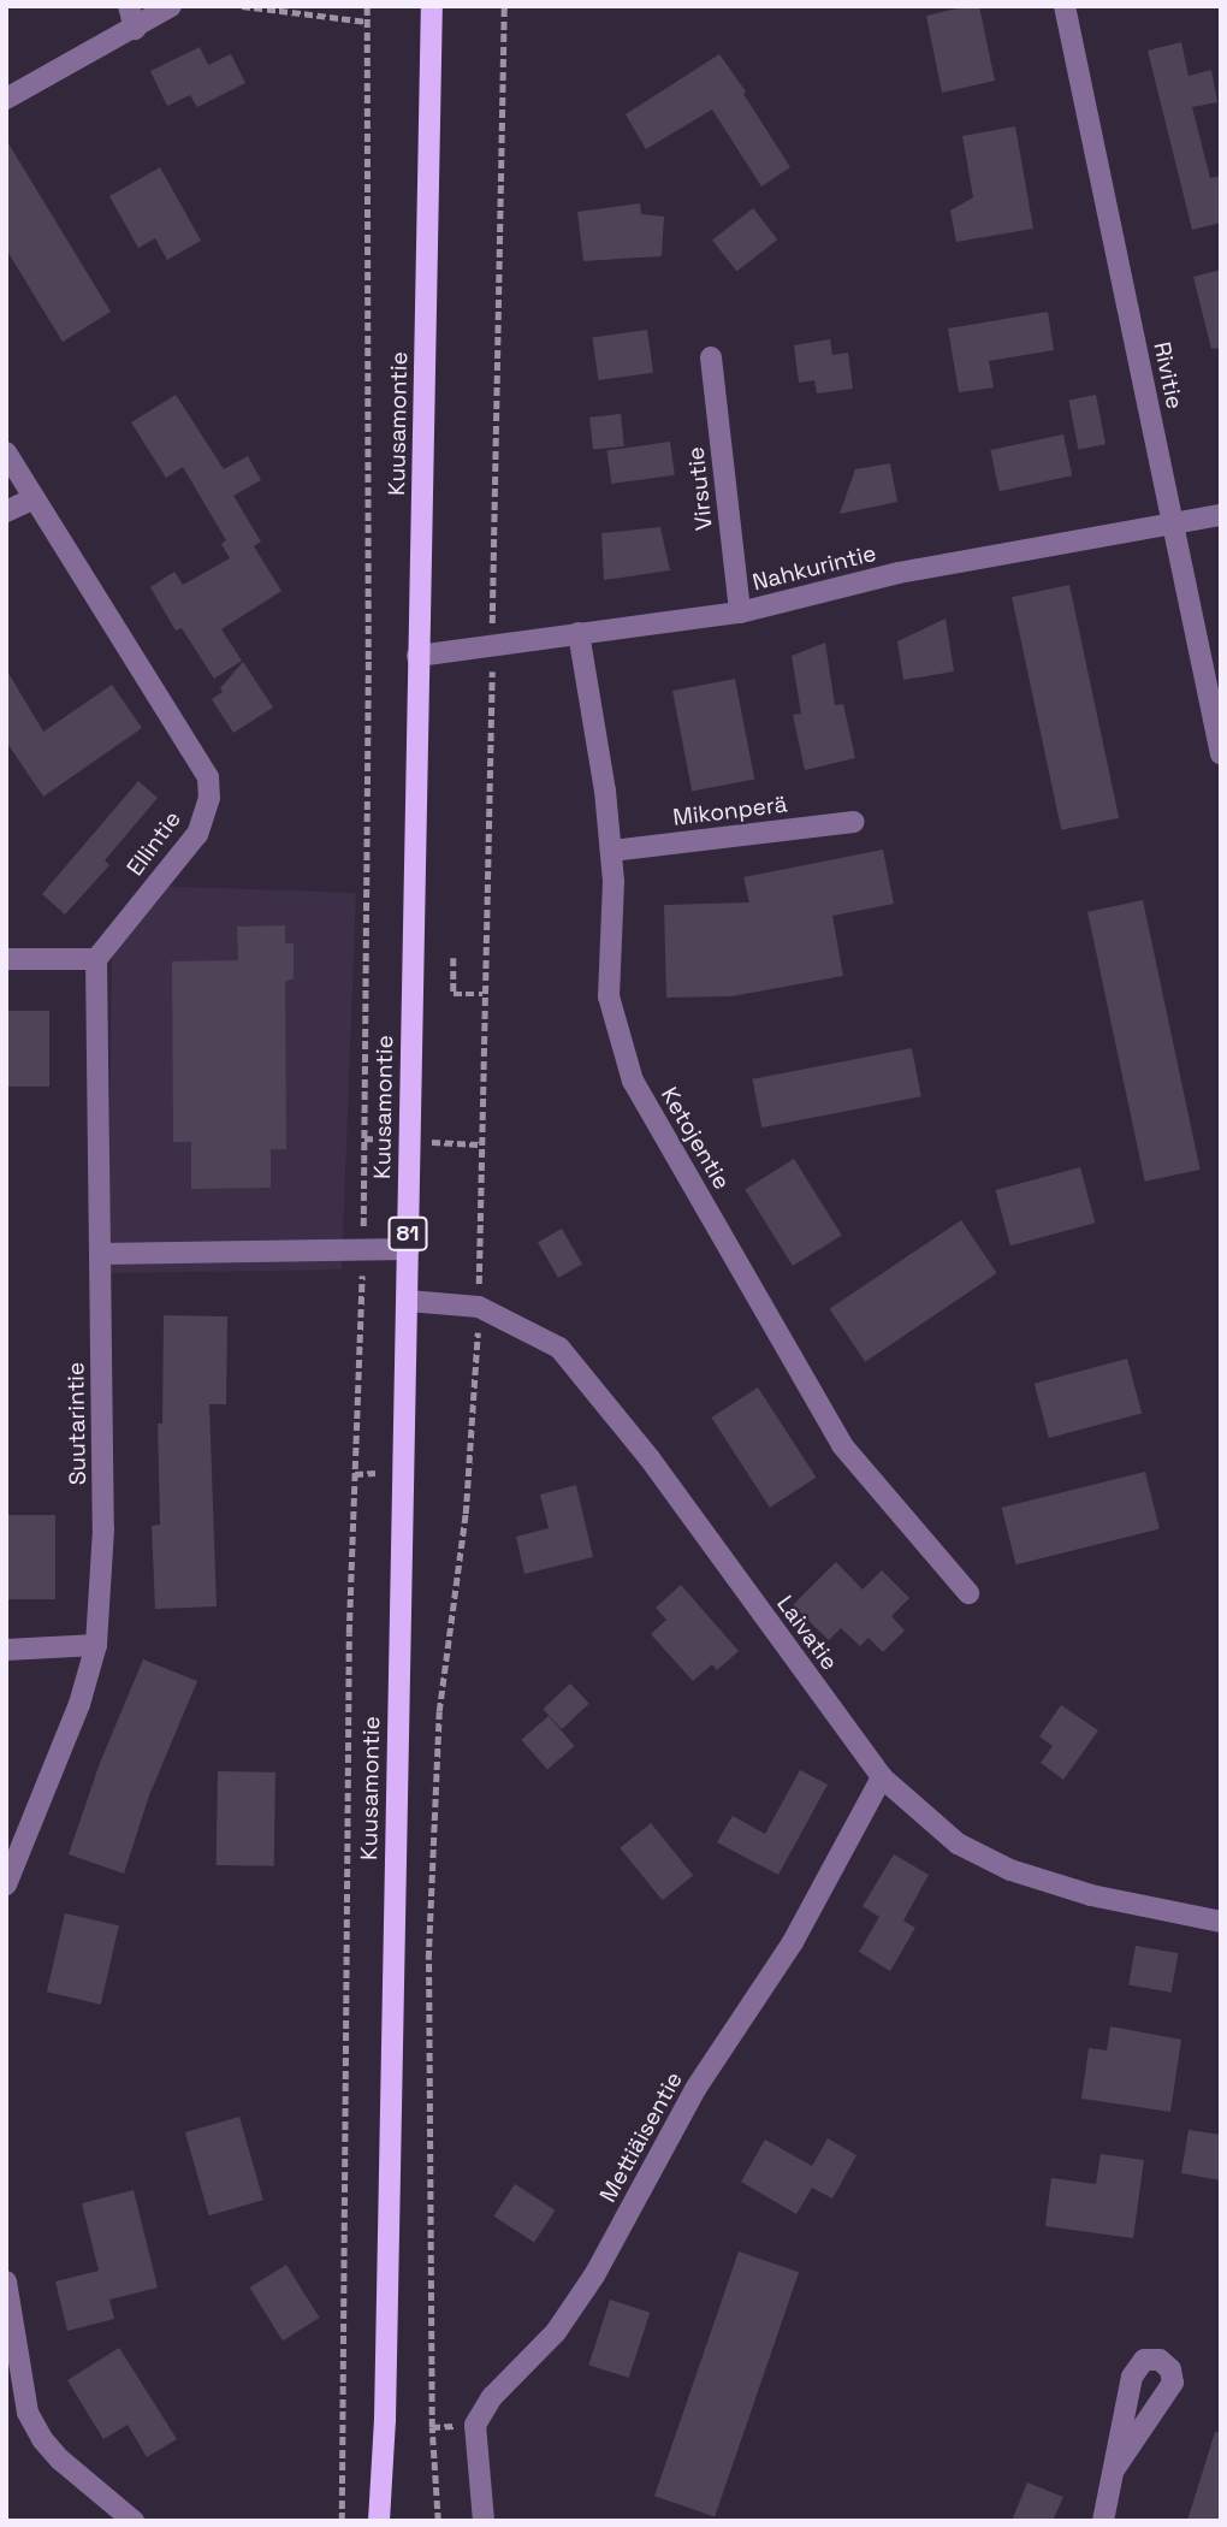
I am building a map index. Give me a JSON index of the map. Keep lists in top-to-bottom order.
{
  "streets": {
    "main road": ["Kuusamontie", "81"],
    "street": [
      "Rivitie",
      "Virsutie",
      "Nahkurintie",
      "Mikonperä",
      "Ellintie",
      "Ketojentie",
      "Suutarintie",
      "Laivatie",
      "Mettiäisentie"
    ]
  },
  "crossings": [
    ["Rivitie", "Nahkurintie"],
    ["Kuusamontie", "Nahkurintie"],
    ["Kuusamontie", "Laivatie"],
    ["Virsutie", "Nahkurintie"],
    ["Nahkurintie", "Ketojentie"],
    ["Mikonperä", "Ketojentie"],
    ["Laivatie", "Mettiäisentie"]
  ]
}
